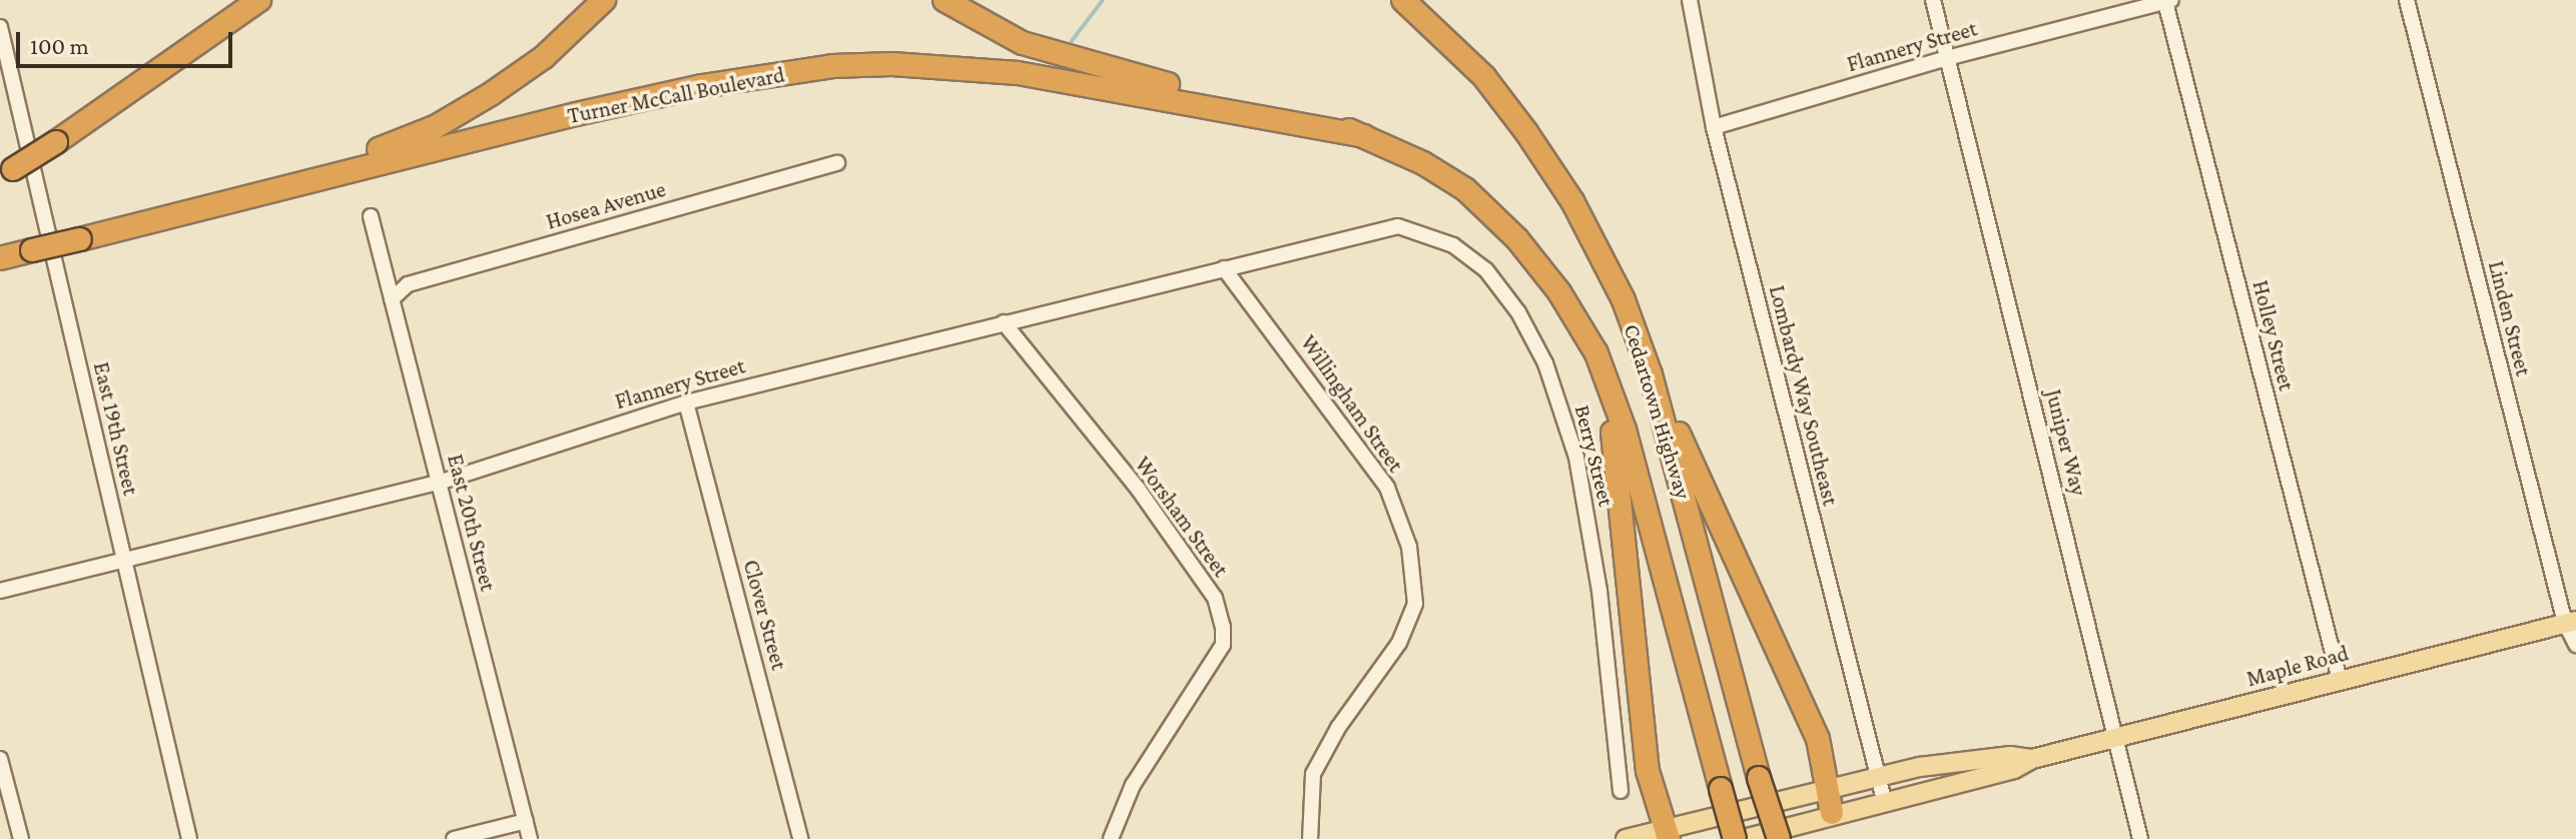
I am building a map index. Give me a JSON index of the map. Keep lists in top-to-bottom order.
{
  "streets": {
    "highway": ["Turner McCall Boulevard", "Cedartown Highway"],
    "main road": ["Maple Road"],
    "street": [
      "Flannery Street",
      "Hosea Avenue",
      "Linden Street",
      "Holley Street",
      "Lombardy Way Southeast",
      "Willingham Street",
      "East 19th Street",
      "Juniper Way",
      "Berry Street",
      "Worsham Street",
      "East 20th Street",
      "Clover Street"
    ]
  },
  "crossings": [
    ["Flannery Street", "Holley Street"],
    ["Flannery Street", "Lombardy Way Southeast"],
    ["Flannery Street", "Willingham Street"],
    ["Flannery Street", "East 19th Street"],
    ["Flannery Street", "Juniper Way"],
    ["Flannery Street", "Berry Street"],
    ["Flannery Street", "Worsham Street"],
    ["Flannery Street", "East 20th Street"],
    ["Flannery Street", "Clover Street"],
    ["Turner McCall Boulevard", "Cedartown Highway"],
    ["Hosea Avenue", "East 20th Street"],
    ["Linden Street", "Maple Road"],
    ["Holley Street", "Maple Road"],
    ["Lombardy Way Southeast", "Maple Road"],
    ["Cedartown Highway", "Maple Road"],
    ["Juniper Way", "Maple Road"]
  ],
  "scale_bar": "100 m"
}
